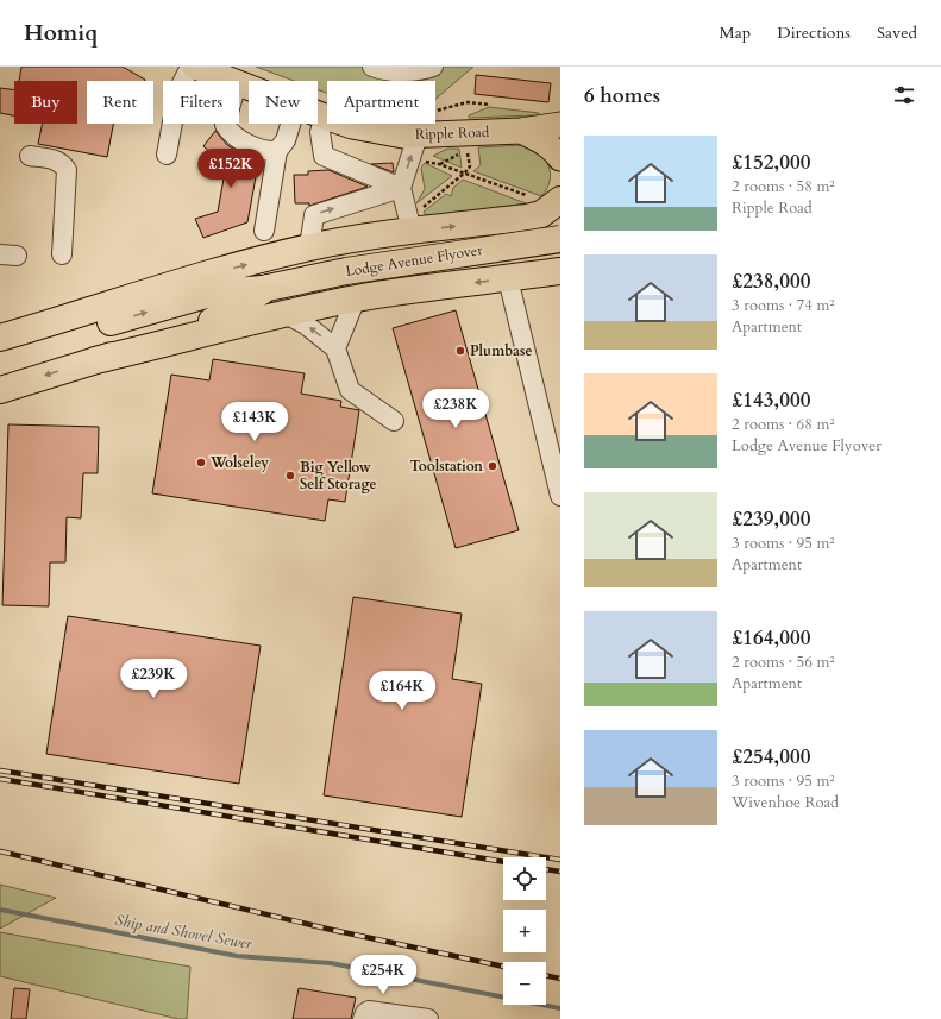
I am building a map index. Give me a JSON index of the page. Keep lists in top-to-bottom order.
{
  "streets": {
    "highway": ["Lodge Avenue Flyover"],
    "main road": ["Ripple Road"]
  },
  "water": ["Ship and Shovel Sewer"],
  "places": [
    "Plumbase",
    "Wolseley",
    "Toolstation",
    "Big Yellow Self Storage"
  ],
  "page": {
    "header": "Homiq",
    "nav": ["Map", "Directions", "Saved"],
    "heading": "6 homes",
    "chip": [
      "Buy",
      "Rent",
      "Filters",
      "New",
      "Apartment"
    ],
    "list": [
      {
        "name": "£152,000",
        "note": "2 rooms · 58 m² · Ripple Road"
      },
      {
        "name": "£238,000",
        "note": "3 rooms · 74 m² · Apartment"
      },
      {
        "name": "£143,000",
        "note": "2 rooms · 68 m² · Lodge Avenue Flyover"
      },
      {
        "name": "£239,000",
        "note": "3 rooms · 95 m² · Apartment"
      },
      {
        "name": "£164,000",
        "note": "2 rooms · 56 m² · Apartment"
      },
      {
        "name": "£254,000",
        "note": "3 rooms · 95 m² · Wivenhoe Road"
      }
    ],
    "price": [
      "£152K",
      "£238K",
      "£143K",
      "£239K",
      "£164K",
      "£254K"
    ],
    "map_buttons": ["+", "−"]
  }
}
